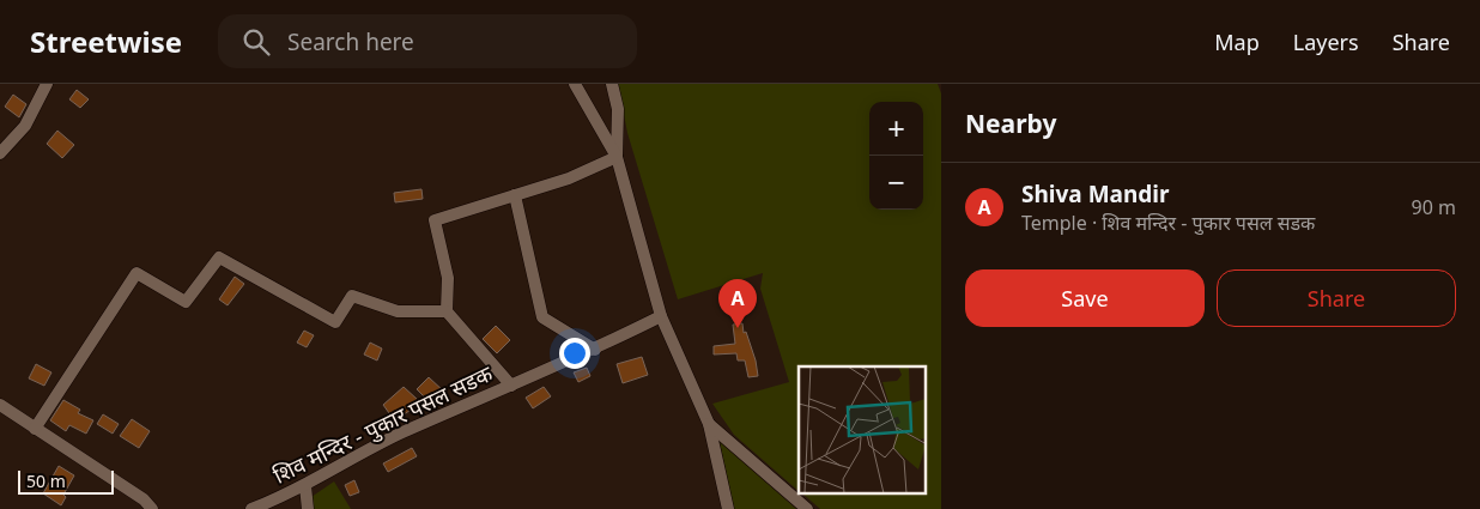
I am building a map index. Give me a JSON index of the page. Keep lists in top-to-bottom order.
{
  "streets": {
    "street": ["शिव मन्दिर - पुकार पसल सडक"]
  },
  "scale_bar": "50 m",
  "page": {
    "header": "Streetwise",
    "search": "Search here",
    "nav": ["Map", "Layers", "Share"],
    "heading": "Nearby",
    "map_buttons": ["+", "−"],
    "list": [
      {
        "mark": "A",
        "name": "Shiva Mandir",
        "note": "Temple · शिव मन्दिर - पुकार पसल सडक",
        "value": "90 m"
      }
    ],
    "buttons": ["Save", "Share"],
    "pins": "A",
    "scale": "50 m"
  }
}
